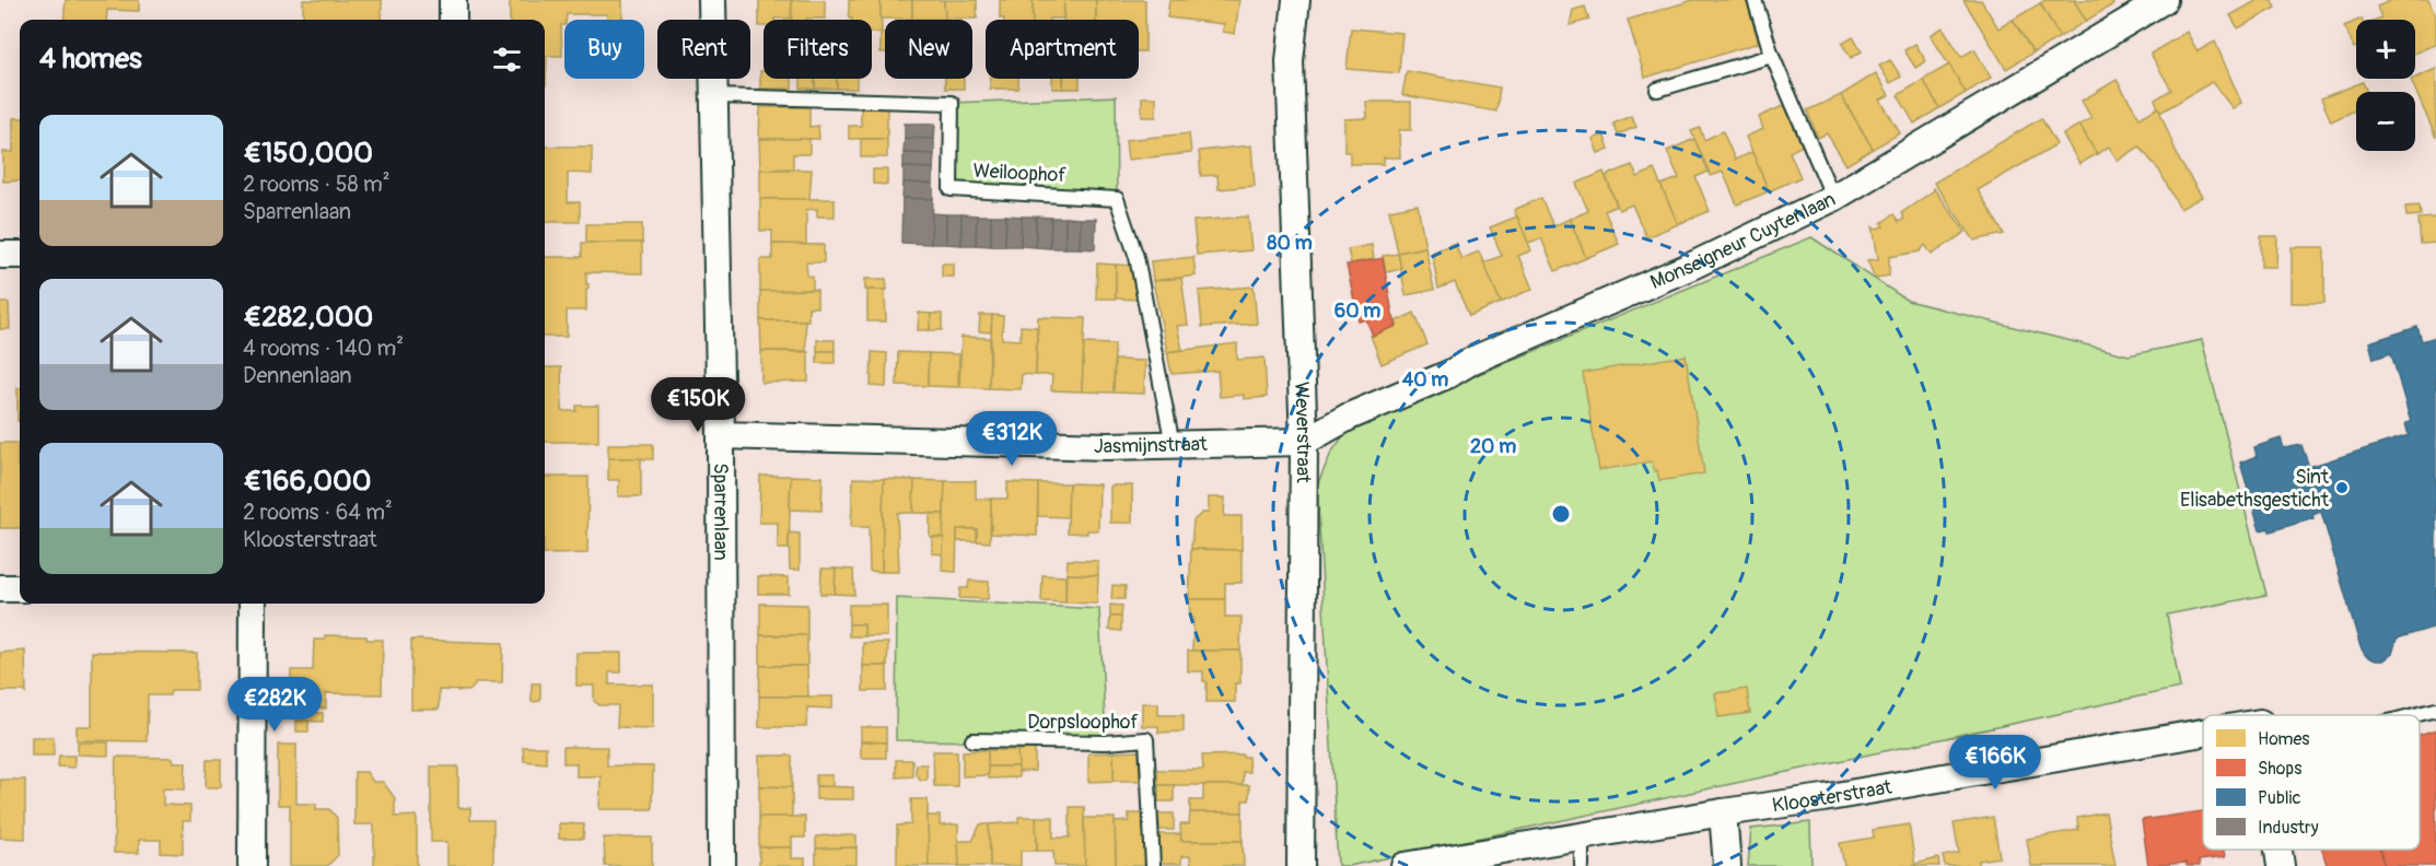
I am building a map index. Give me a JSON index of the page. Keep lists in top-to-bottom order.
{
  "streets": {
    "street": [
      "Monseigneur Cuytenlaan",
      "Weverstraat",
      "Jasmijnstraat",
      "Sparrenlaan",
      "Kloosterstraat"
    ],
    "lane": ["Weiloophof", "Dorpsloophof"]
  },
  "crossings": [
    ["Weiloophof", "Jasmijnstraat"],
    ["Weiloophof", "Sparrenlaan"],
    ["Monseigneur Cuytenlaan", "Weverstraat"],
    ["Monseigneur Cuytenlaan", "Jasmijnstraat"],
    ["Weverstraat", "Jasmijnstraat"],
    ["Jasmijnstraat", "Sparrenlaan"]
  ],
  "places": ["Sint Elisabethsgesticht"],
  "legend": [
    "Homes",
    "Shops",
    "Public",
    "Industry"
  ],
  "page": {
    "map_buttons": ["+", "−"],
    "chip": [
      "Buy",
      "Rent",
      "Filters",
      "New",
      "Apartment"
    ],
    "heading": "4 homes",
    "list": [
      {
        "name": "€150,000",
        "note": "2 rooms · 58 m² · Sparrenlaan"
      },
      {
        "name": "€282,000",
        "note": "4 rooms · 140 m² · Dennenlaan"
      },
      {
        "name": "€166,000",
        "note": "2 rooms · 64 m² · Kloosterstraat"
      }
    ],
    "price": [
      "€150K",
      "€312K",
      "€282K",
      "€166K"
    ]
  },
  "rings": [
    "80 m",
    "60 m",
    "40 m",
    "20 m"
  ]
}
